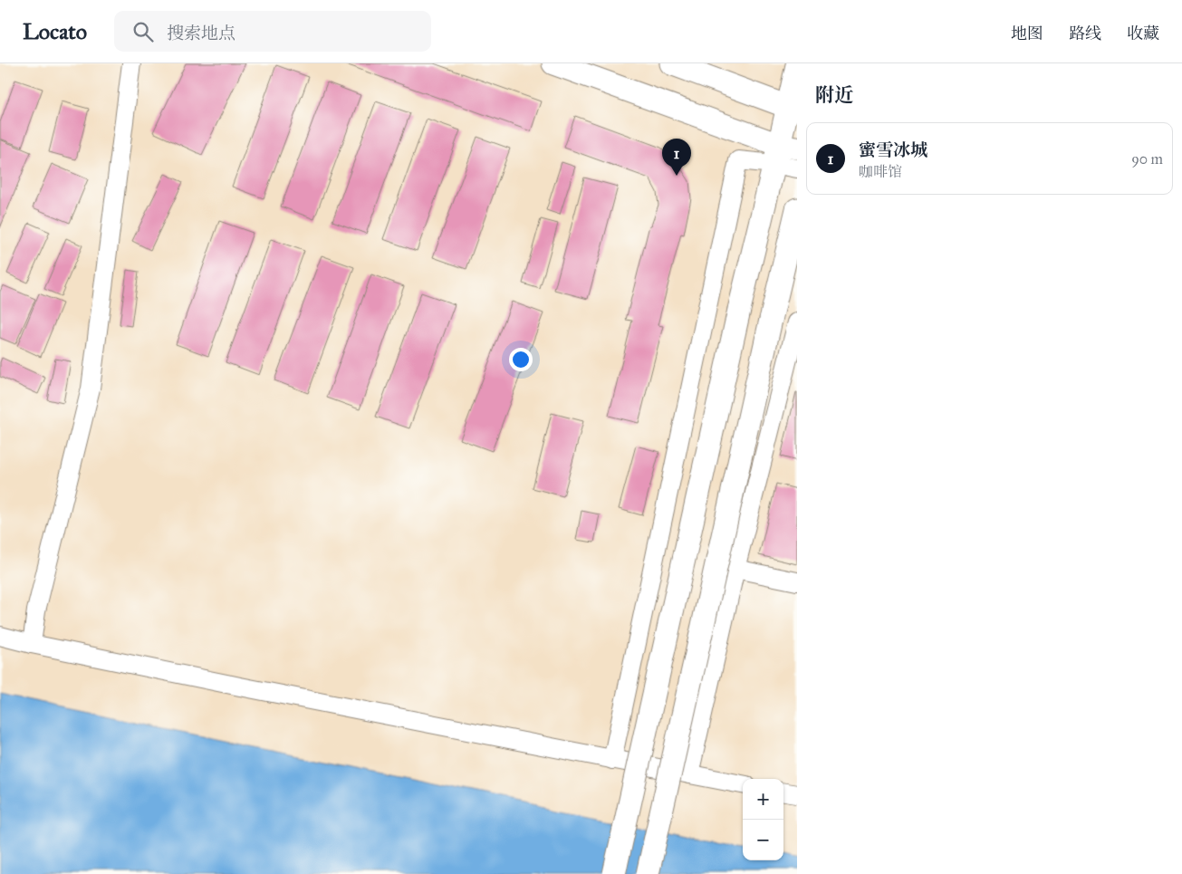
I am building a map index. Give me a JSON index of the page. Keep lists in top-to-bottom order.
{
  "page": {
    "header": "Locato",
    "search": "搜索地点",
    "nav": ["地图", "路线", "收藏"],
    "heading": "附近",
    "list": [
      {
        "mark": "1",
        "name": "蜜雪冰城",
        "note": "咖啡馆",
        "value": "90 m"
      }
    ],
    "pins": "1",
    "map_buttons": ["+", "−"]
  }
}
